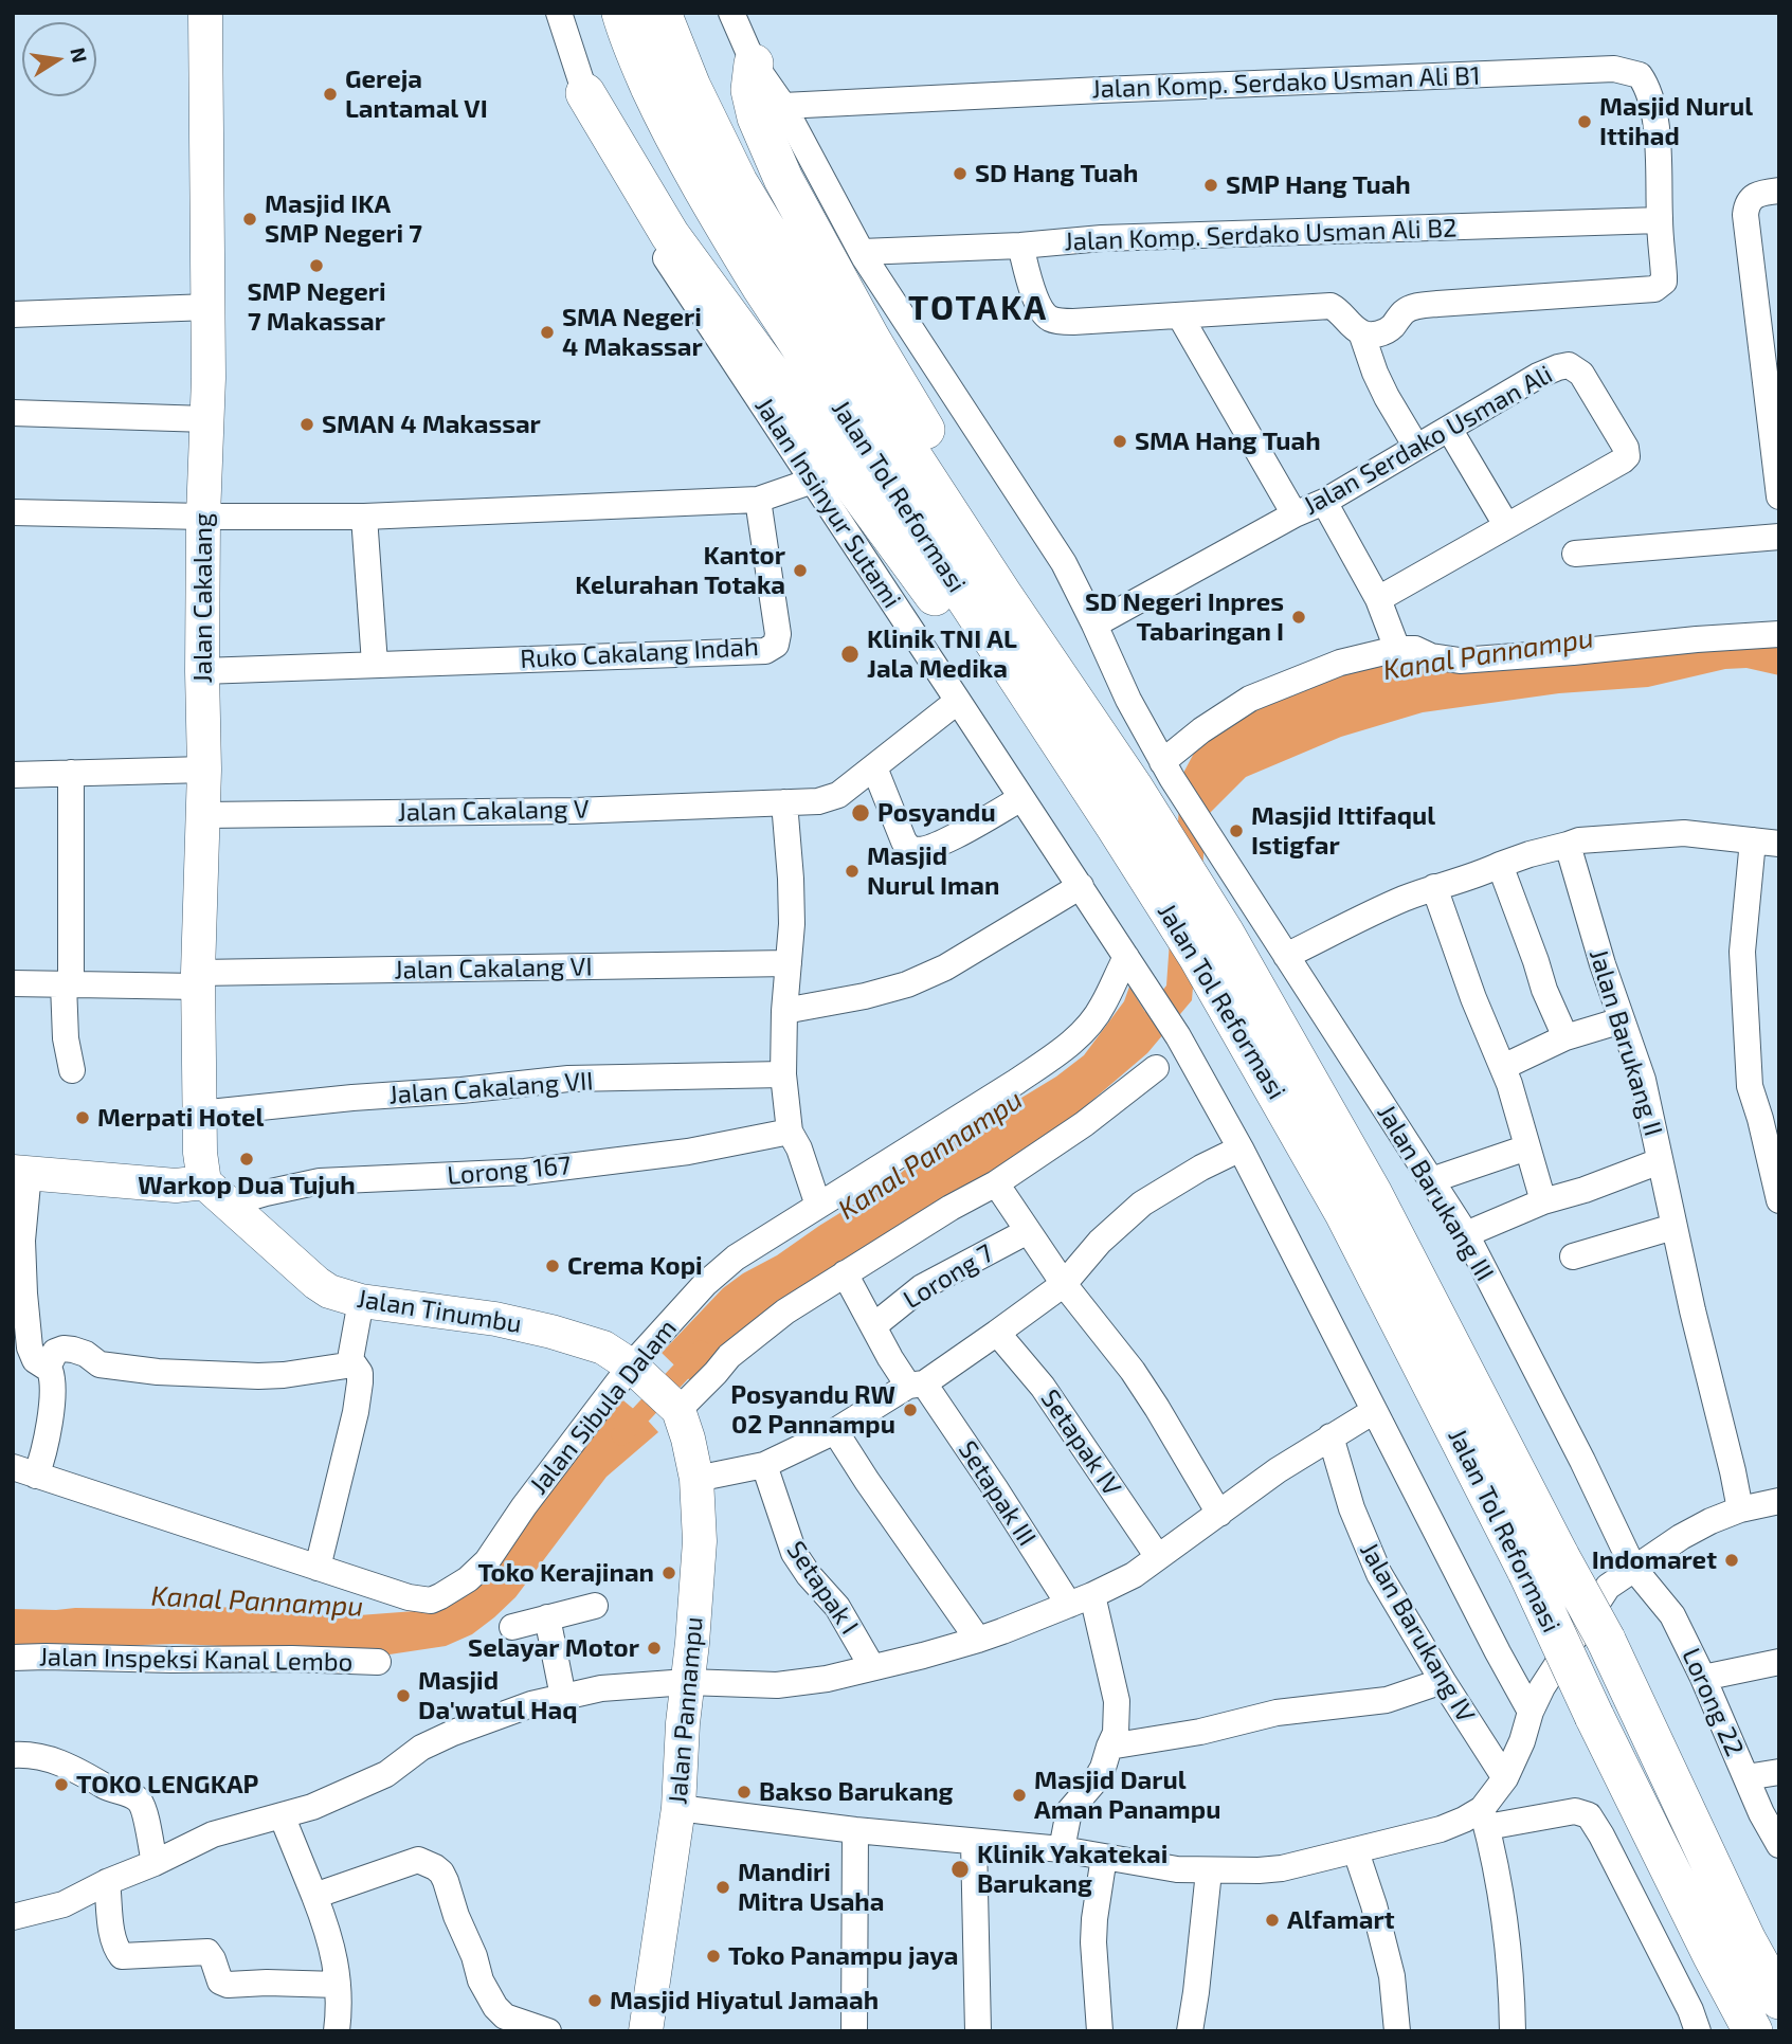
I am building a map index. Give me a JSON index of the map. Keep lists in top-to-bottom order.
{
  "streets": {
    "highway": ["Jalan Tol Reformasi"],
    "main road": ["Jalan Cakalang", "Jalan Tinumbu", "Jalan Pannampu"],
    "street": [
      "Jalan Komp. Serdako Usman Ali B1",
      "Jalan Komp. Serdako Usman Ali B2",
      "Jalan Serdako Usman Ali",
      "Jalan Insinyur Sutami",
      "Ruko Cakalang Indah",
      "Jalan Cakalang V",
      "Jalan Cakalang VI",
      "Jalan Barukang II",
      "Jalan Cakalang VII",
      "Lorong 167",
      "Jalan Barukang III",
      "Lorong 7",
      "Jalan Sibula Dalam",
      "Setapak IV",
      "Setapak III",
      "Setapak I",
      "Jalan Barukang IV",
      "Jalan Inspeksi Kanal Lembo",
      "Lorong 22"
    ]
  },
  "crossings": [
    ["Jalan Komp. Serdako Usman Ali B1", "Jalan Komp. Serdako Usman Ali B2"],
    ["Jalan Insinyur Sutami", "Jalan Cakalang V"],
    ["Jalan Insinyur Sutami", "Jalan Sibula Dalam"],
    ["Jalan Cakalang", "Ruko Cakalang Indah"],
    ["Jalan Cakalang", "Jalan Cakalang V"],
    ["Jalan Cakalang", "Jalan Cakalang VI"],
    ["Jalan Cakalang", "Jalan Cakalang VII"],
    ["Jalan Cakalang", "Jalan Tinumbu"],
    ["Lorong 167", "Jalan Tinumbu"],
    ["Jalan Barukang III", "Lorong 22"],
    ["Lorong 7", "Setapak III"],
    ["Jalan Tinumbu", "Jalan Sibula Dalam"],
    ["Jalan Tinumbu", "Jalan Pannampu"],
    ["Jalan Sibula Dalam", "Jalan Pannampu"]
  ],
  "districts": ["TOTAKA"],
  "water": ["Kanal Pannampu"],
  "places": [
    "Gereja Lantamal VI",
    "Masjid Nurul Ittihad",
    "SD Hang Tuah",
    "SMP Hang Tuah",
    "Masjid IKA SMP Negeri 7",
    "SMP Negeri 7 Makassar",
    "SMA Negeri 4 Makassar",
    "SMAN 4 Makassar",
    "SMA Hang Tuah",
    "Kantor Kelurahan Totaka",
    "SD Negeri Inpres Tabaringan I",
    "Klinik TNI AL Jala Medika",
    "Posyandu",
    "Masjid Ittifaqul Istigfar",
    "Masjid Nurul Iman",
    "Merpati Hotel",
    "Warkop Dua Tujuh",
    "Crema Kopi",
    "Posyandu RW 02 Pannampu",
    "Indomaret",
    "Toko Kerajinan",
    "Selayar Motor",
    "Masjid Da'watul Haq",
    "TOKO LENGKAP",
    "Bakso Barukang",
    "Masjid Darul Aman Panampu",
    "Klinik Yakatekai Barukang",
    "Mandiri Mitra Usaha",
    "Alfamart",
    "Toko Panampu jaya",
    "Masjid Hiyatul Jamaah"
  ],
  "north": "right"
}
